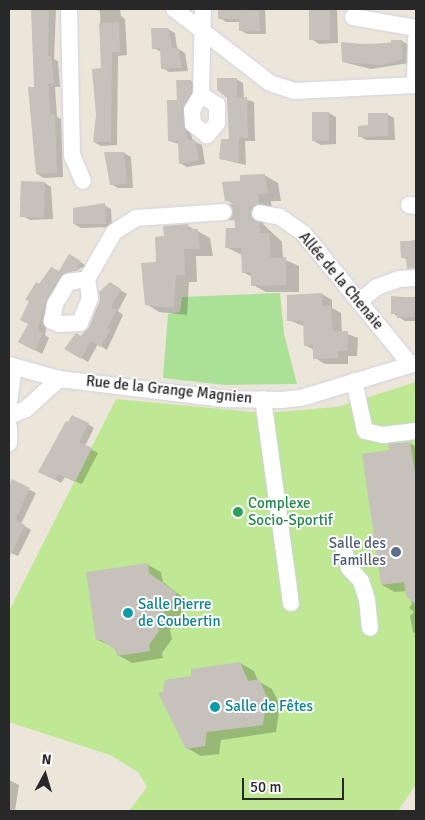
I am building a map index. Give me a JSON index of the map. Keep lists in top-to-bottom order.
{
  "streets": {
    "street": ["Allée de la Chenaie", "Rue de la Grange Magnien"]
  },
  "crossings": [
    ["Allée de la Chenaie", "Rue de la Grange Magnien"]
  ],
  "places": [
    "Complexe Socio-Sportif",
    "Salle des Familles",
    "Salle Pierre de Coubertin",
    "Salle de Fêtes"
  ],
  "scale_bar": "50 m",
  "north": "top"
}
